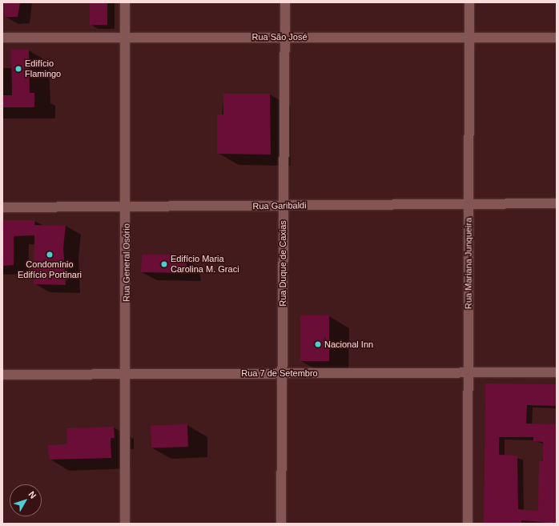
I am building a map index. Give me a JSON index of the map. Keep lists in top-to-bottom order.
{
  "streets": {
    "street": [
      "Rua São José",
      "Rua Garibaldi",
      "Rua General Osório",
      "Rua Duque de Caxias",
      "Rua Mariana Junqueira",
      "Rua 7 de Setembro"
    ]
  },
  "crossings": [
    ["Rua São José", "Rua General Osório"],
    ["Rua São José", "Rua Duque de Caxias"],
    ["Rua São José", "Rua Mariana Junqueira"],
    ["Rua Garibaldi", "Rua General Osório"],
    ["Rua Garibaldi", "Rua Duque de Caxias"],
    ["Rua Garibaldi", "Rua Mariana Junqueira"],
    ["Rua General Osório", "Rua 7 de Setembro"],
    ["Rua Duque de Caxias", "Rua 7 de Setembro"],
    ["Rua Mariana Junqueira", "Rua 7 de Setembro"]
  ],
  "places": [
    "Edifício Flamingo",
    "Condomínio Edifício Portinari",
    "Edifício Maria Carolina M. Graci",
    "Nacional Inn"
  ],
  "north": "top right"
}
